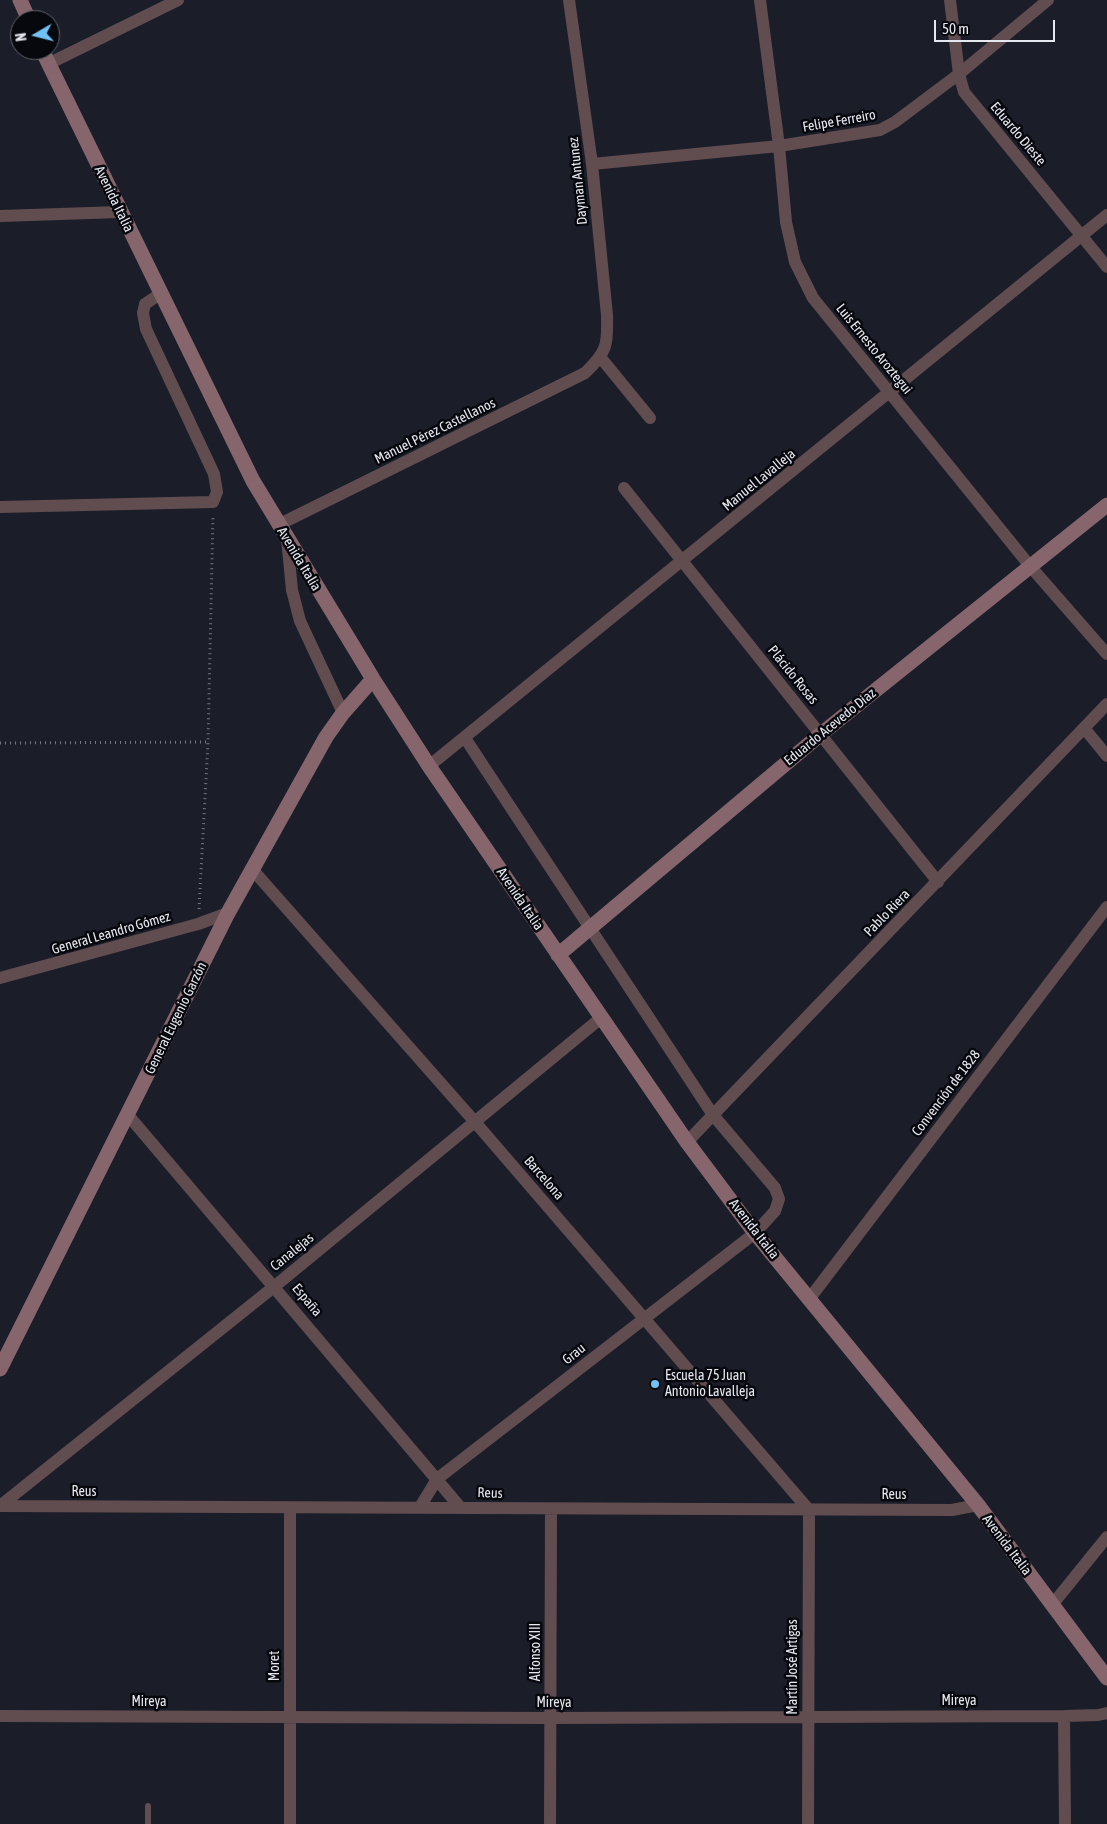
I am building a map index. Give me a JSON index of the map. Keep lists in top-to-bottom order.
{
  "streets": {
    "street": [
      "Felipe Ferreiro",
      "Eduardo Dieste",
      "Dayman Antunez",
      "Avenida Italia",
      "Luis Ernesto Aroztegui",
      "Manuel Pérez Castellanos",
      "Manuel Lavalleja",
      "Plácido Rosas",
      "Eduardo Acevedo Diaz",
      "Pablo Riera",
      "General Leandro Gómez",
      "General Eugenio Garzón",
      "Convención de 1828",
      "Barcelona",
      "Canalejas",
      "España",
      "Grau",
      "Reus",
      "Alfonso XIII",
      "Moret",
      "Martín José Artigas",
      "Mireya"
    ]
  },
  "crossings": [
    ["Felipe Ferreiro", "Eduardo Dieste"],
    ["Felipe Ferreiro", "Dayman Antunez"],
    ["Felipe Ferreiro", "Luis Ernesto Aroztegui"],
    ["Eduardo Dieste", "Manuel Lavalleja"],
    ["Dayman Antunez", "Manuel Pérez Castellanos"],
    ["Avenida Italia", "Manuel Pérez Castellanos"],
    ["Avenida Italia", "Manuel Lavalleja"],
    ["Avenida Italia", "Eduardo Acevedo Diaz"],
    ["Avenida Italia", "Pablo Riera"],
    ["Avenida Italia", "General Eugenio Garzón"],
    ["Avenida Italia", "Convención de 1828"],
    ["Avenida Italia", "Canalejas"],
    ["Avenida Italia", "Grau"],
    ["Avenida Italia", "Reus"],
    ["Luis Ernesto Aroztegui", "Manuel Lavalleja"],
    ["Luis Ernesto Aroztegui", "Eduardo Acevedo Diaz"],
    ["Manuel Lavalleja", "Plácido Rosas"],
    ["Plácido Rosas", "Eduardo Acevedo Diaz"],
    ["Plácido Rosas", "Pablo Riera"],
    ["Pablo Riera", "Grau"],
    ["General Leandro Gómez", "General Eugenio Garzón"],
    ["General Eugenio Garzón", "Barcelona"],
    ["General Eugenio Garzón", "España"],
    ["Barcelona", "Canalejas"],
    ["Barcelona", "Grau"],
    ["Barcelona", "Reus"],
    ["Barcelona", "Martín José Artigas"],
    ["Canalejas", "España"],
    ["Canalejas", "Reus"],
    ["España", "Grau"],
    ["España", "Reus"],
    ["Grau", "Reus"],
    ["Reus", "Alfonso XIII"],
    ["Reus", "Moret"],
    ["Reus", "Martín José Artigas"],
    ["Alfonso XIII", "Mireya"],
    ["Moret", "Mireya"],
    ["Martín José Artigas", "Mireya"]
  ],
  "places": ["Escuela 75 Juan Antonio Lavalleja"],
  "scale_bar": "50 m",
  "north": "left"
}
